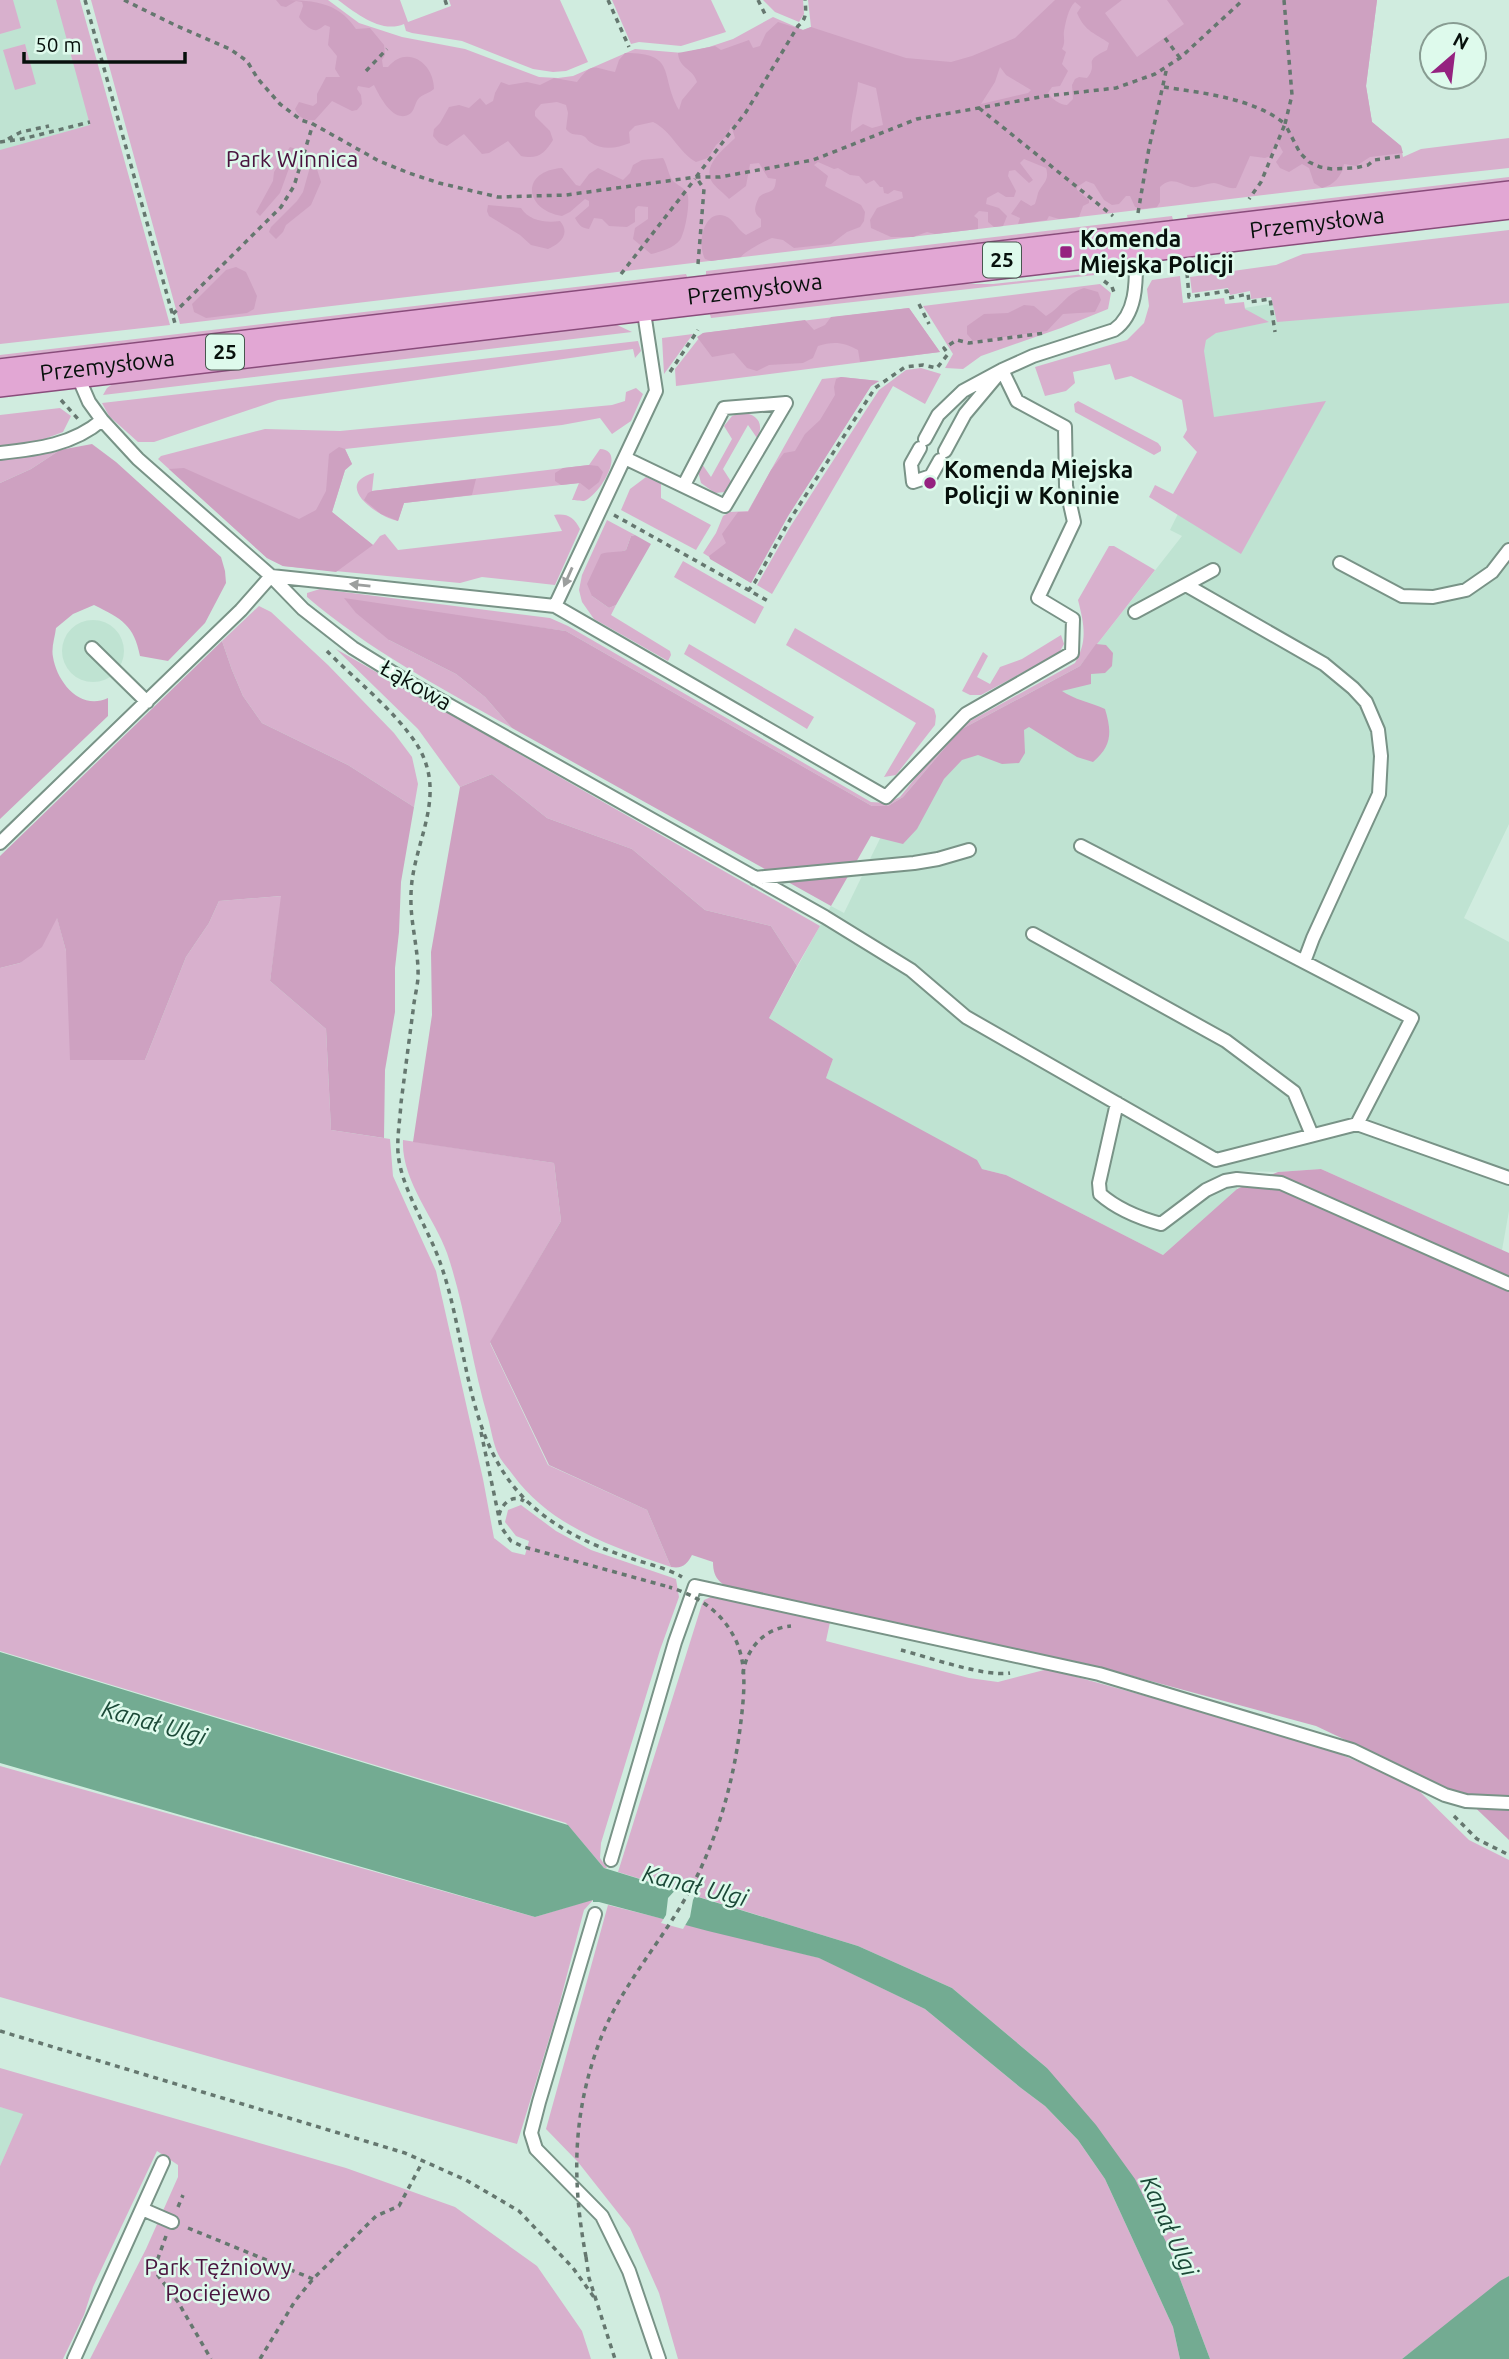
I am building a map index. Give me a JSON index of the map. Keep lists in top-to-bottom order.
{
  "streets": {
    "main road": ["Przemysłowa", "25"],
    "lane": ["Łąkowa"]
  },
  "crossings": [
    ["Przemysłowa", "Łąkowa"]
  ],
  "water": ["Kanał Ulgi"],
  "parks": ["Park Winnica", "Park Tężniowy Pociejewo"],
  "places": {
    "transit": ["Komenda Miejska Policji"],
    "other": ["Komenda Miejska Policji w Koninie"]
  },
  "scale_bar": "50 m",
  "north": "top right"
}
